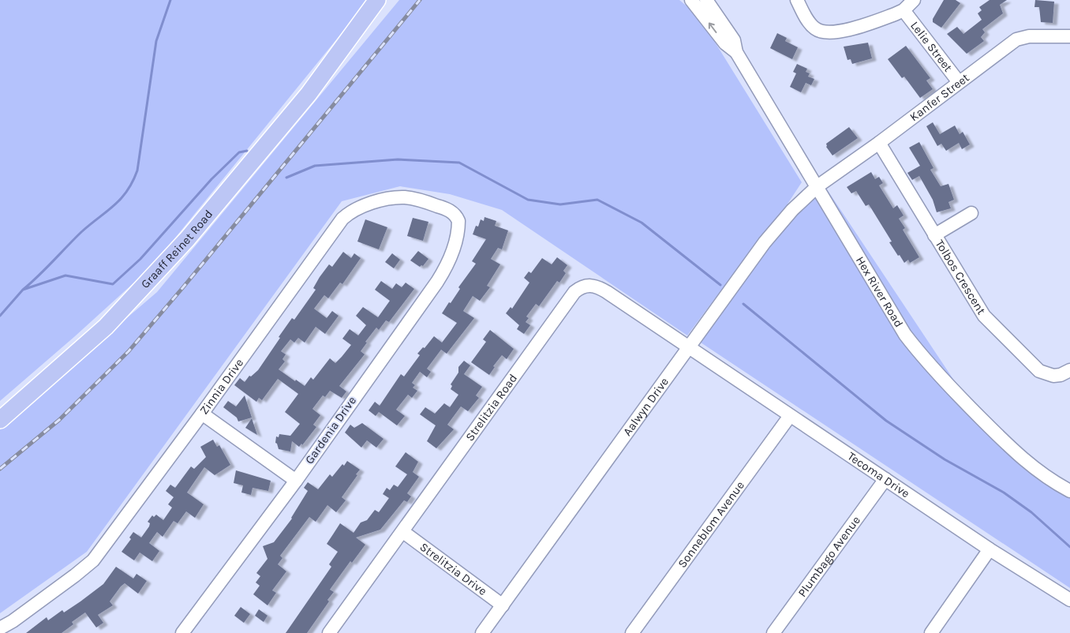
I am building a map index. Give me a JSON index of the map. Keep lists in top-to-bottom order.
{
  "streets": {
    "main road": ["Graaff Reinet Road"],
    "street": [
      "Lelie Street",
      "Kanfer Street",
      "Tolbos Crescent",
      "Hex River Road",
      "Zinnia Drive",
      "Strelitzia Road",
      "Aalwyn Drive",
      "Gardenia Drive",
      "Tecoma Drive",
      "Sonneblom Avenue",
      "Plumbago Avenue",
      "Strelitzia Drive"
    ]
  },
  "crossings": [
    ["Lelie Street", "Kanfer Street"],
    ["Kanfer Street", "Tolbos Crescent"],
    ["Kanfer Street", "Hex River Road"],
    ["Kanfer Street", "Aalwyn Drive"],
    ["Hex River Road", "Aalwyn Drive"],
    ["Zinnia Drive", "Gardenia Drive"],
    ["Strelitzia Road", "Aalwyn Drive"],
    ["Strelitzia Road", "Tecoma Drive"],
    ["Strelitzia Road", "Strelitzia Drive"],
    ["Aalwyn Drive", "Tecoma Drive"],
    ["Aalwyn Drive", "Strelitzia Drive"],
    ["Tecoma Drive", "Sonneblom Avenue"],
    ["Tecoma Drive", "Plumbago Avenue"]
  ]
}
